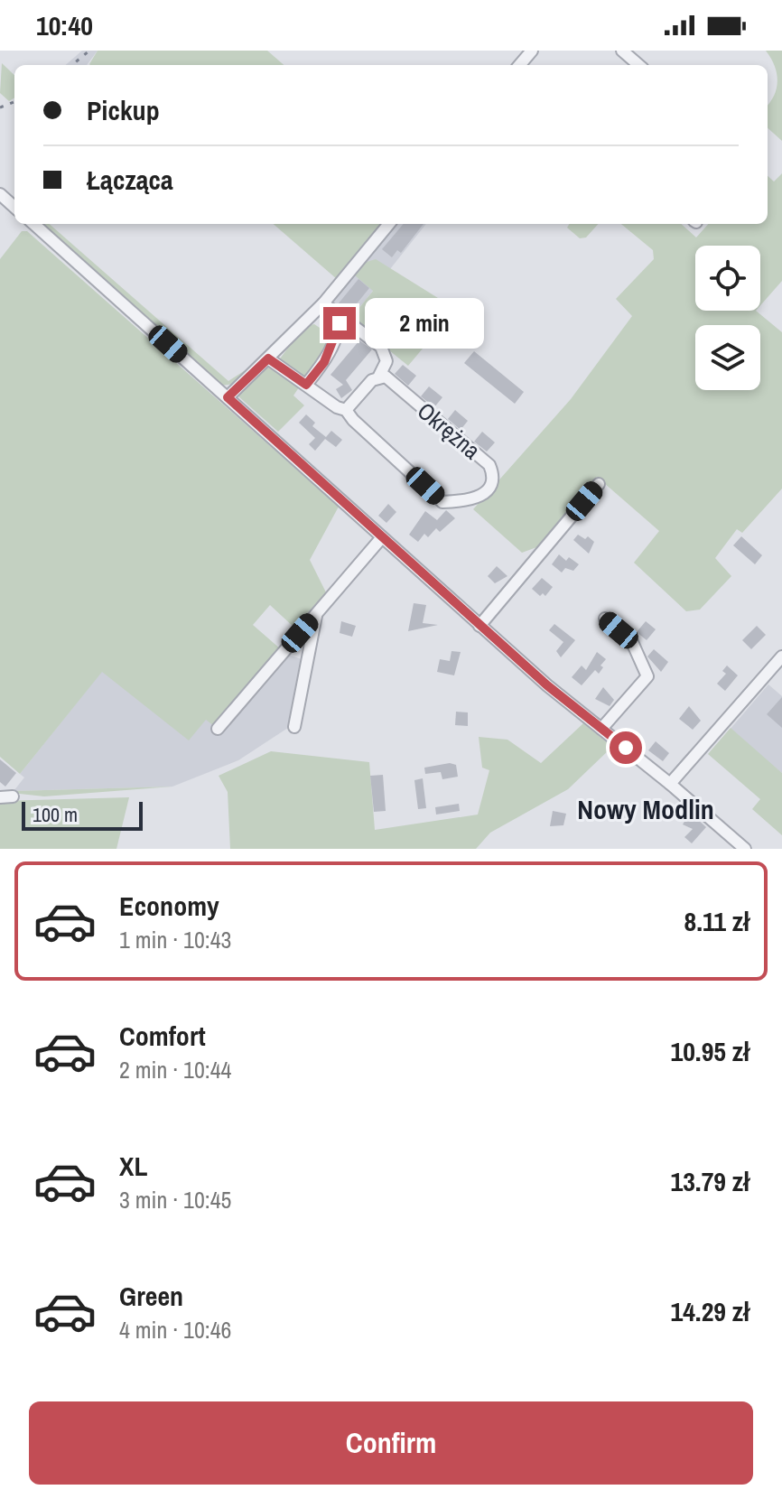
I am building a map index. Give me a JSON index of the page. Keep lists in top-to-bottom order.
{
  "streets": {
    "street": ["Okrężna"]
  },
  "districts": ["Nowy Modlin"],
  "scale_bar": "100 m",
  "page": {
    "status": "10:40",
    "banner": ["Pickup", "Łącząca"],
    "bubble": "2 min",
    "scale": "100 m",
    "list": [
      {
        "name": "Economy",
        "note": "1 min · 10:43",
        "value": "8.11 zł"
      },
      {
        "name": "Comfort",
        "note": "2 min · 10:44",
        "value": "10.95 zł"
      },
      {
        "name": "XL",
        "note": "3 min · 10:45",
        "value": "13.79 zł"
      },
      {
        "name": "Green",
        "note": "4 min · 10:46",
        "value": "14.29 zł"
      }
    ],
    "buttons": "Confirm"
  }
}
